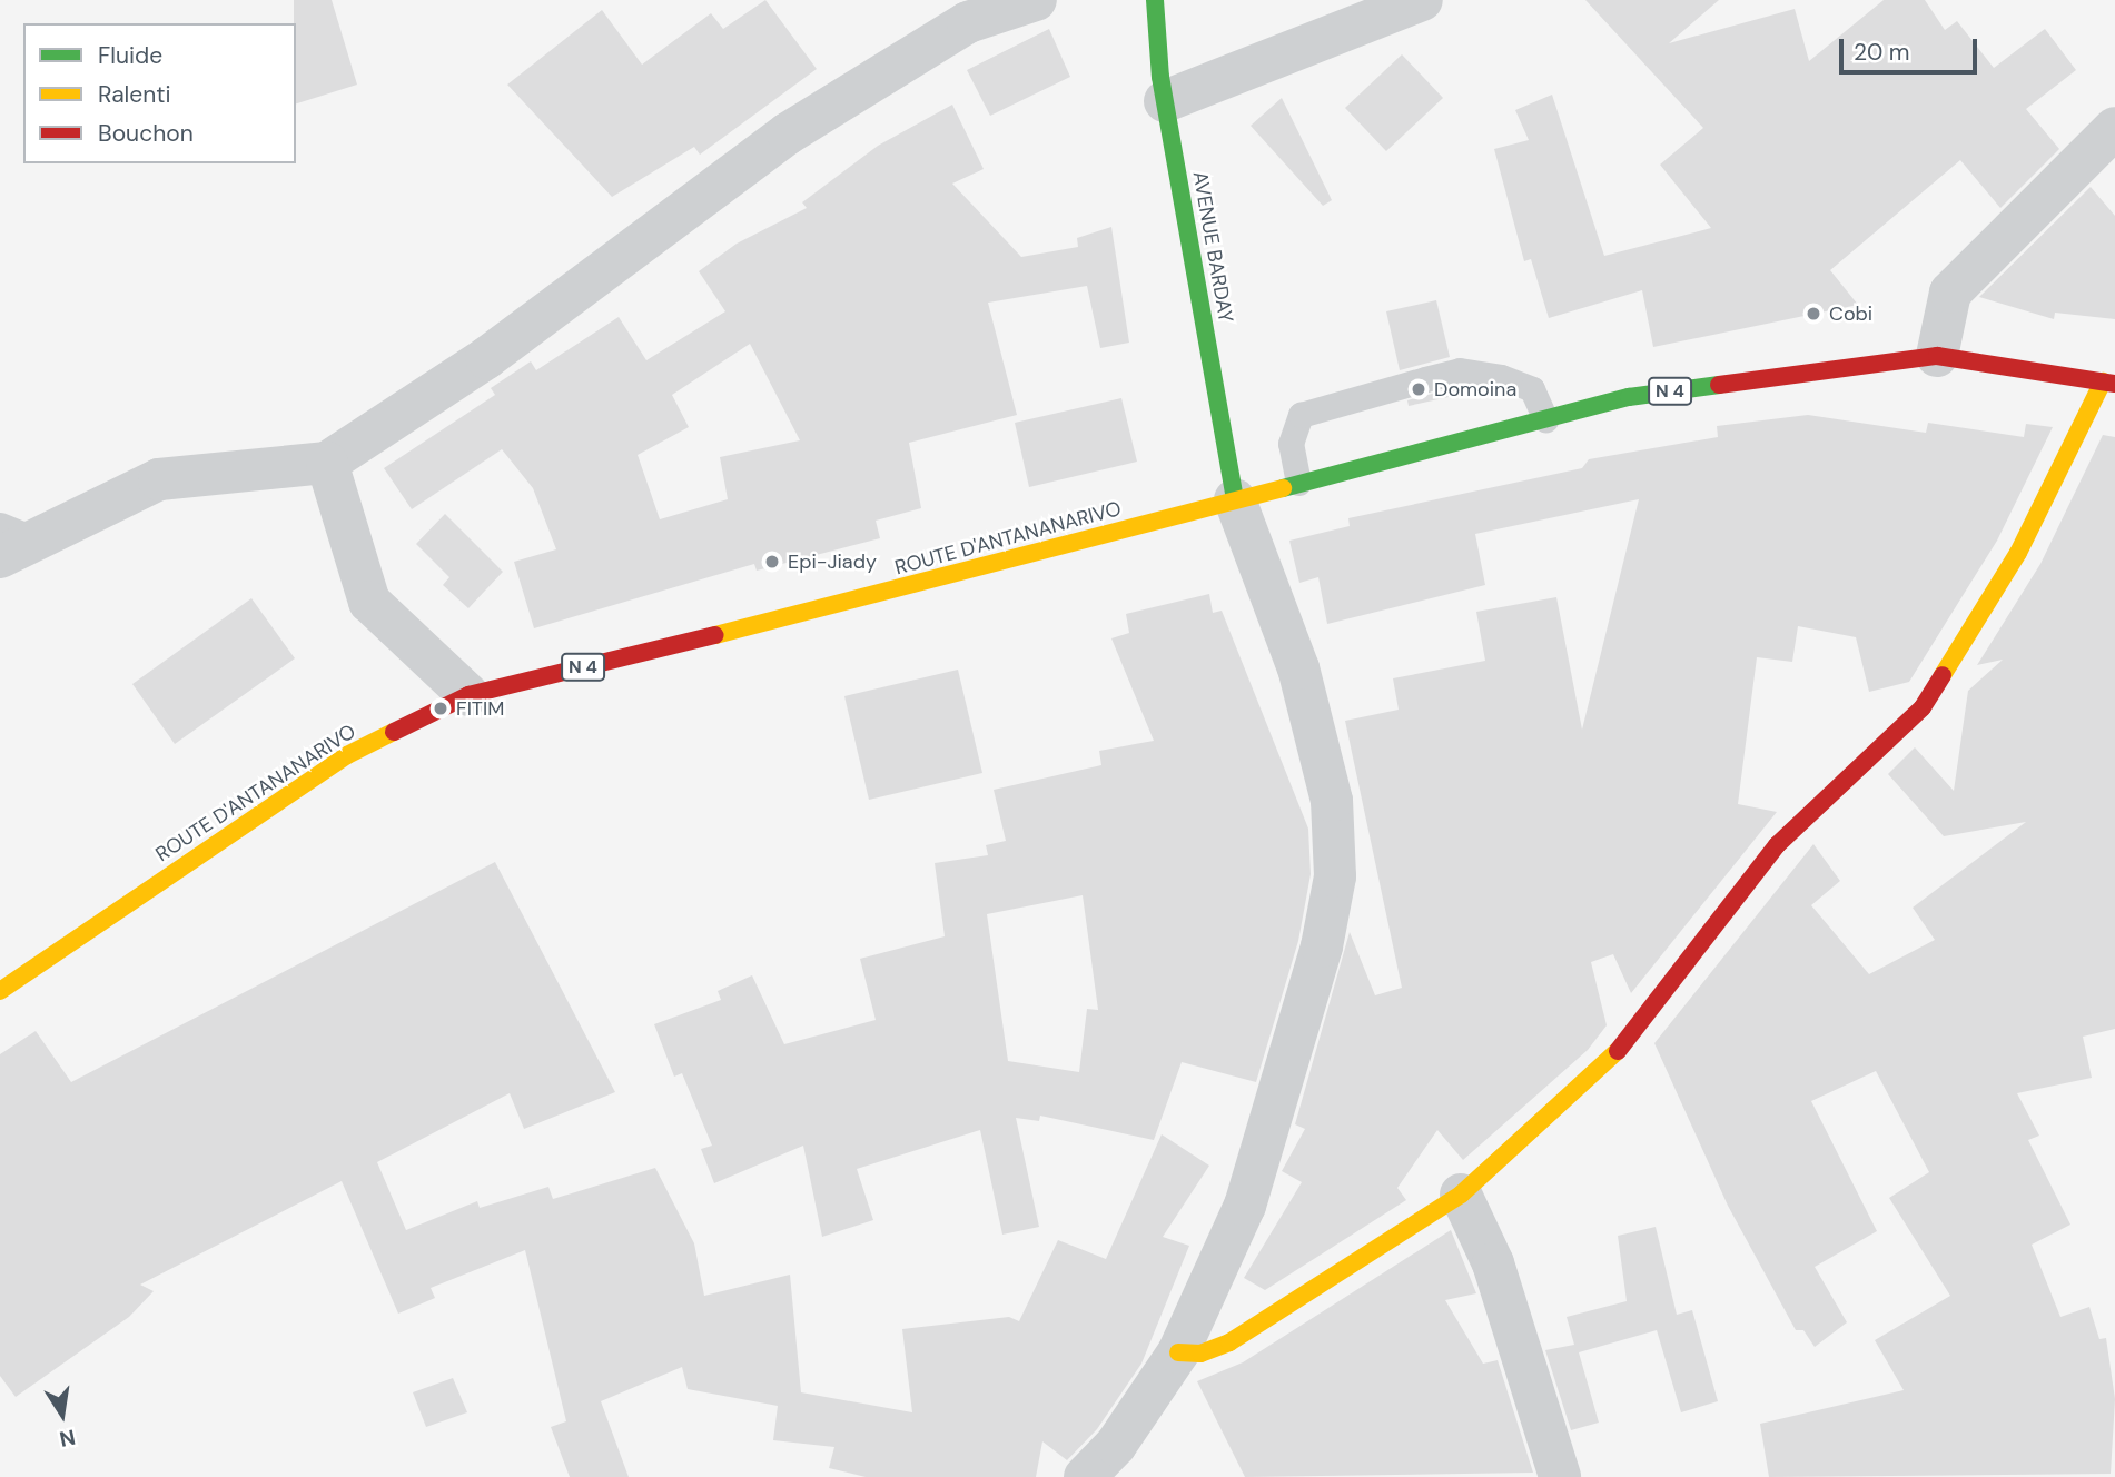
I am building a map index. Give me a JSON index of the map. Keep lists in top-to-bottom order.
{
  "streets": {
    "main road": ["AVENUE BARDAY", "N 4", "ROUTE D'ANTANANARIVO"]
  },
  "crossings": [
    ["AVENUE BARDAY", "N 4"],
    ["AVENUE BARDAY", "ROUTE D'ANTANANARIVO"],
    ["N 4", "ROUTE D'ANTANANARIVO"]
  ],
  "places": [
    "Cobi",
    "Domoina",
    "Epi-Jiady",
    "FITIM"
  ],
  "legend": ["Fluide", "Ralenti", "Bouchon"],
  "scale_bar": "20 m",
  "north": "bottom"
}
